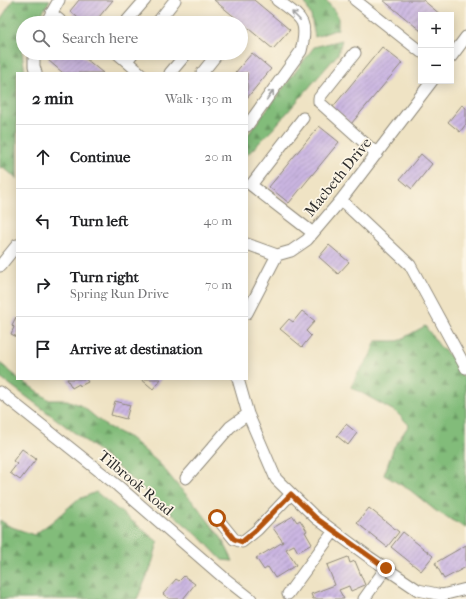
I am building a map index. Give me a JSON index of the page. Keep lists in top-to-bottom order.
{
  "streets": {
    "street": ["Macbeth Drive", "Tilbrook Road"]
  },
  "page": {
    "map_buttons": ["+", "−"],
    "search": "Search here",
    "heading": ["2 min", "Walk · 130 m"],
    "list": [
      ["Continue", "20 m"],
      ["Turn left", "40 m"],
      ["Turn right", "Spring Run Drive", "70 m"],
      "Arrive at destination"
    ]
  }
}
